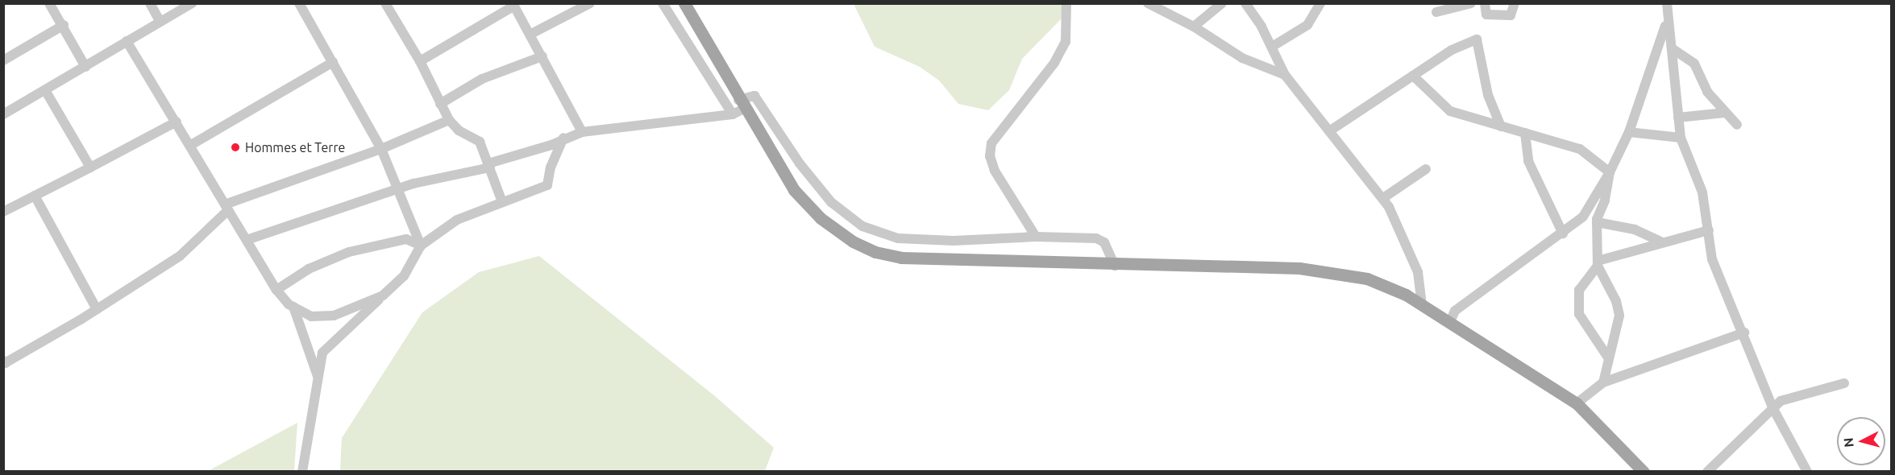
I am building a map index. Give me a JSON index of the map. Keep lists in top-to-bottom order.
{
  "places": ["Hommes et Terre"],
  "north": "left"
}
